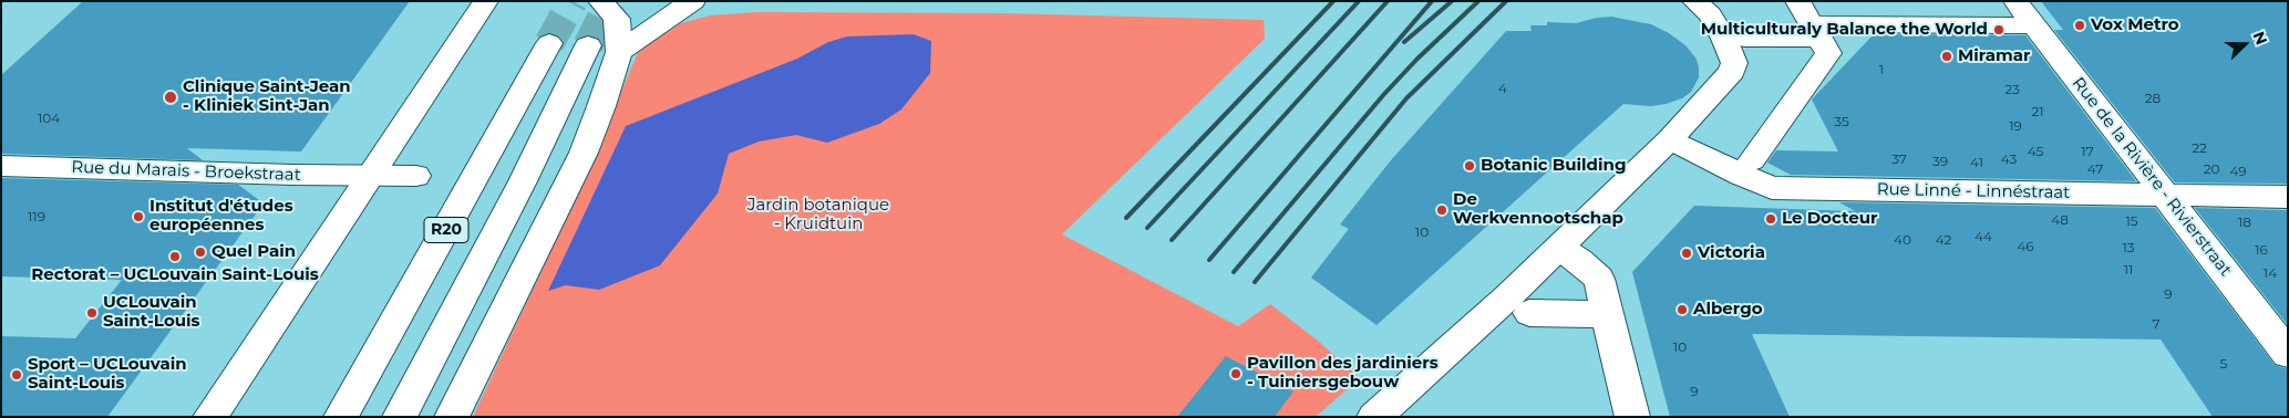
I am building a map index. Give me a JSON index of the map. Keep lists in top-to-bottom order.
{
  "streets": {
    "main road": [
      "Rue du Marais - Broekstraat",
      "Rue de la Rivière - Rivierstraat",
      "Rue Linné - Linnéstraat",
      "R20"
    ]
  },
  "crossings": [
    ["Rue de la Rivière - Rivierstraat", "Rue Linné - Linnéstraat"]
  ],
  "parks": ["Jardin botanique - Kruidtuin"],
  "places": [
    "Vox Metro",
    "Multiculturaly Balance the World",
    "Miramar",
    "Clinique Saint-Jean - Kliniek Sint-Jan",
    "Botanic Building",
    "De Werkvennootschap",
    "Institut d'études européennes",
    "Le Docteur",
    "Quel Pain",
    "Victoria",
    "Rectorat – UCLouvain Saint-Louis",
    "Albergo",
    "UCLouvain Saint-Louis",
    "Pavillon des jardiniers - Tuiniersgebouw",
    "Sport – UCLouvain Saint-Louis"
  ],
  "house_numbers": [
    "1",
    "4",
    "23",
    "28",
    "21",
    "104",
    "35",
    "19",
    "22",
    "45",
    "17",
    "37",
    "43",
    "39",
    "41",
    "47",
    "20",
    "49",
    "119",
    "48",
    "15",
    "18",
    "10",
    "44",
    "40",
    "42",
    "46",
    "13",
    "16",
    "11",
    "14",
    "9",
    "7",
    "10",
    "5",
    "9"
  ],
  "north": "right"
}
